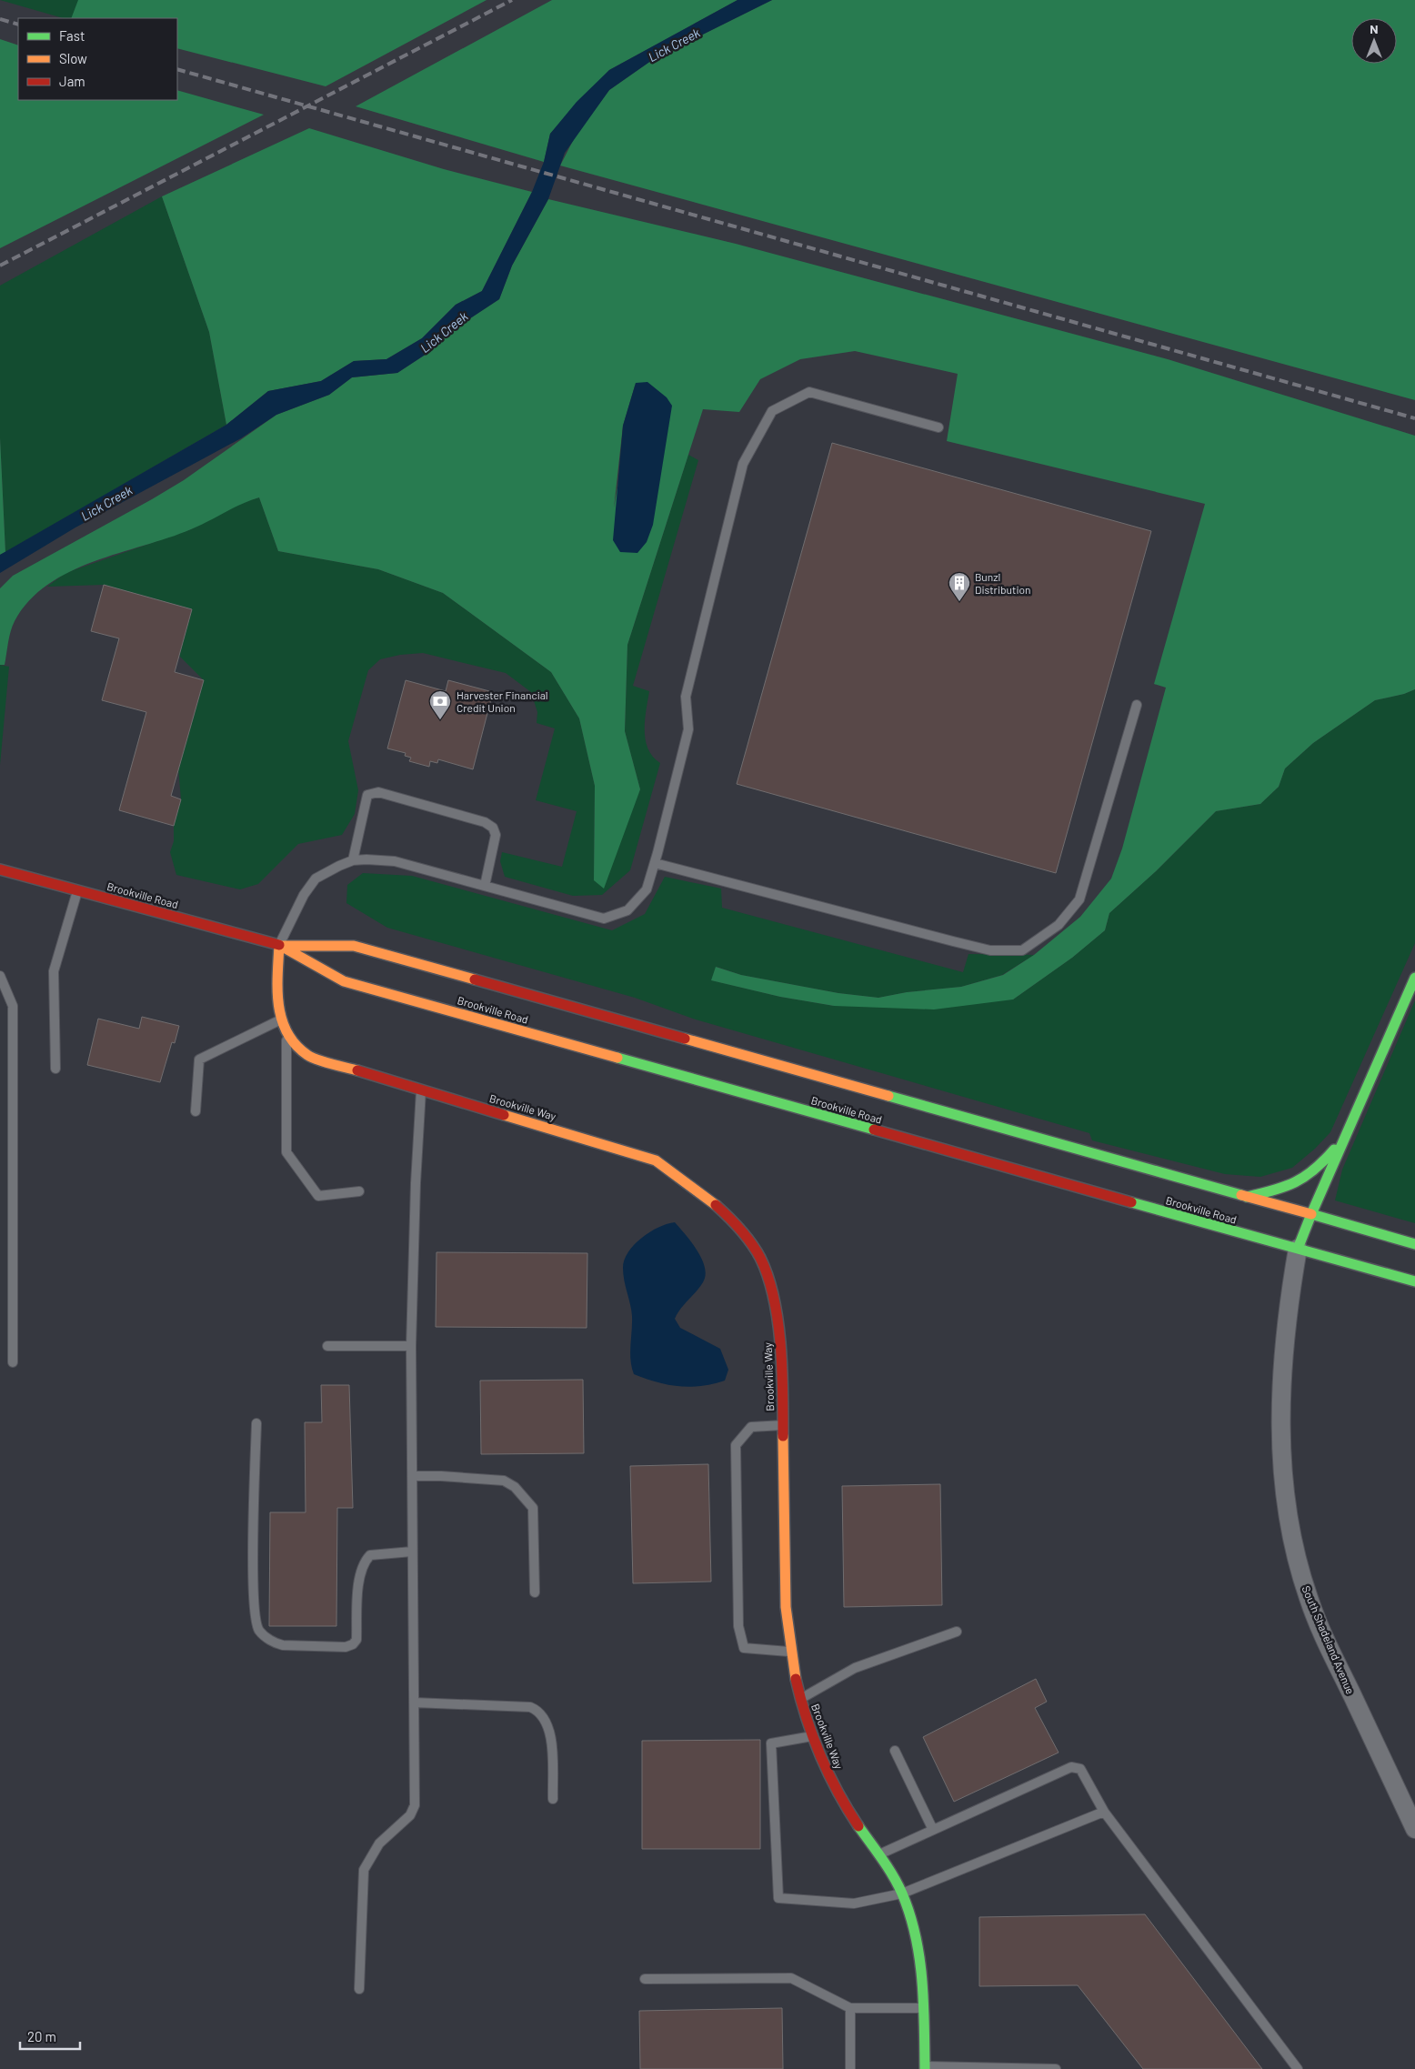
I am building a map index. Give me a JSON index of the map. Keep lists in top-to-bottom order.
{
  "streets": {
    "main road": ["Brookville Road", "Brookville Way"],
    "street": ["South Shadeland Avenue"]
  },
  "crossings": [
    ["Brookville Road", "Brookville Way"],
    ["Brookville Road", "South Shadeland Avenue"]
  ],
  "water": ["Lick Creek"],
  "places": {
    "building": ["Bunzl Distribution"],
    "bank": ["Harvester Financial Credit Union"]
  },
  "legend": ["Fast", "Slow", "Jam"],
  "scale_bar": "20 m",
  "north": "top"
}
